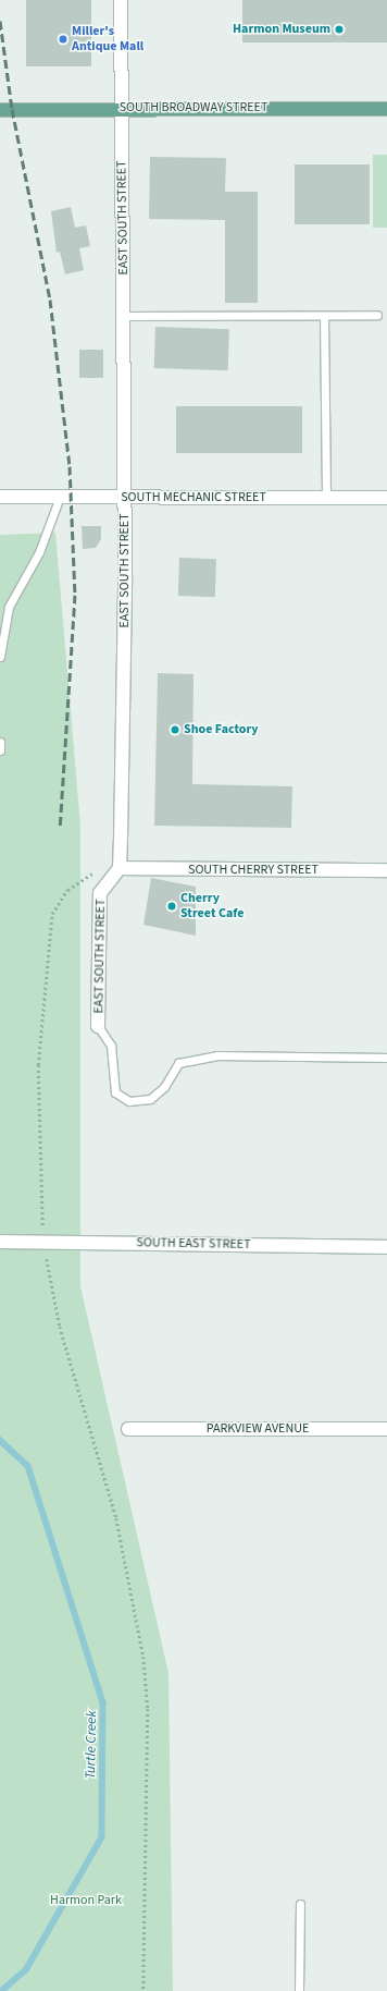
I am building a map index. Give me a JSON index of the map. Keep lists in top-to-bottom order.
{
  "streets": {
    "main road": ["SOUTH BROADWAY STREET"],
    "street": [
      "EAST SOUTH STREET",
      "SOUTH MECHANIC STREET",
      "SOUTH CHERRY STREET",
      "SOUTH EAST STREET",
      "PARKVIEW AVENUE"
    ]
  },
  "crossings": [
    ["SOUTH BROADWAY STREET", "EAST SOUTH STREET"],
    ["EAST SOUTH STREET", "SOUTH MECHANIC STREET"],
    ["EAST SOUTH STREET", "SOUTH CHERRY STREET"]
  ],
  "water": ["Turtle Creek"],
  "parks": ["Harmon Park"],
  "places": [
    "Harmon Museum",
    "Miller's Antique Mall",
    "Shoe Factory",
    "Cherry Street Cafe"
  ]
}
